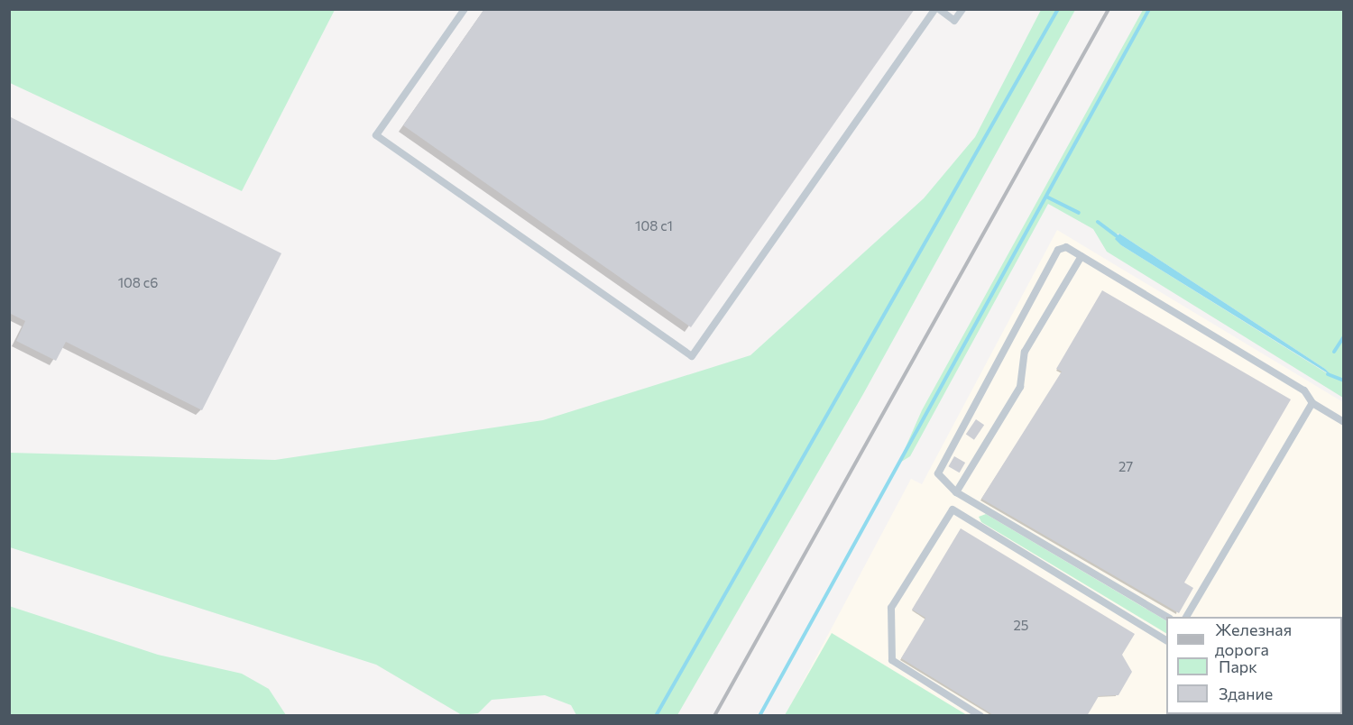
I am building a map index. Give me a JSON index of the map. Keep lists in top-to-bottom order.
{
  "house_numbers": [
    "108 с1",
    "108 с6",
    "27",
    "25"
  ],
  "legend": ["Железная дорога", "Парк", "Здание"]
}
